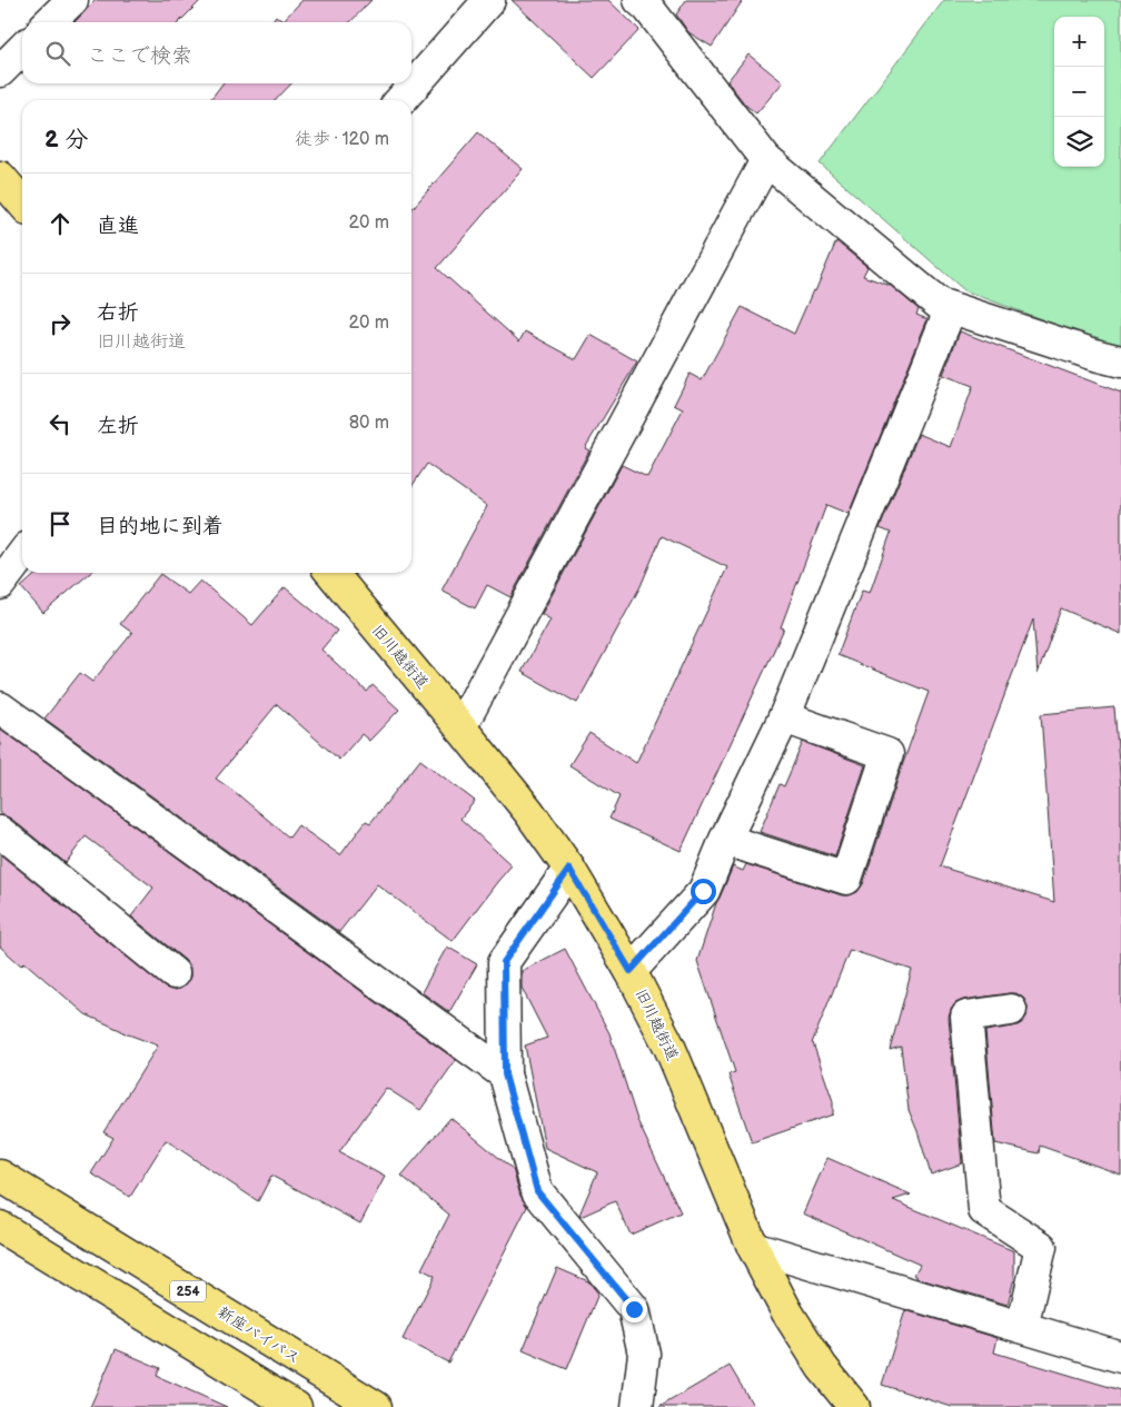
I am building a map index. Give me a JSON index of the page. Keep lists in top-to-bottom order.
{
  "streets": {
    "main road": ["旧川越街道", "254", "新座バイパス"]
  },
  "page": {
    "map_buttons": ["+", "−"],
    "search": "ここで検索",
    "heading": ["2 分", "徒歩 · 120 m"],
    "list": [
      ["直進", "20 m"],
      ["右折", "旧川越街道", "20 m"],
      ["左折", "80 m"],
      "目的地に到着"
    ]
  }
}
